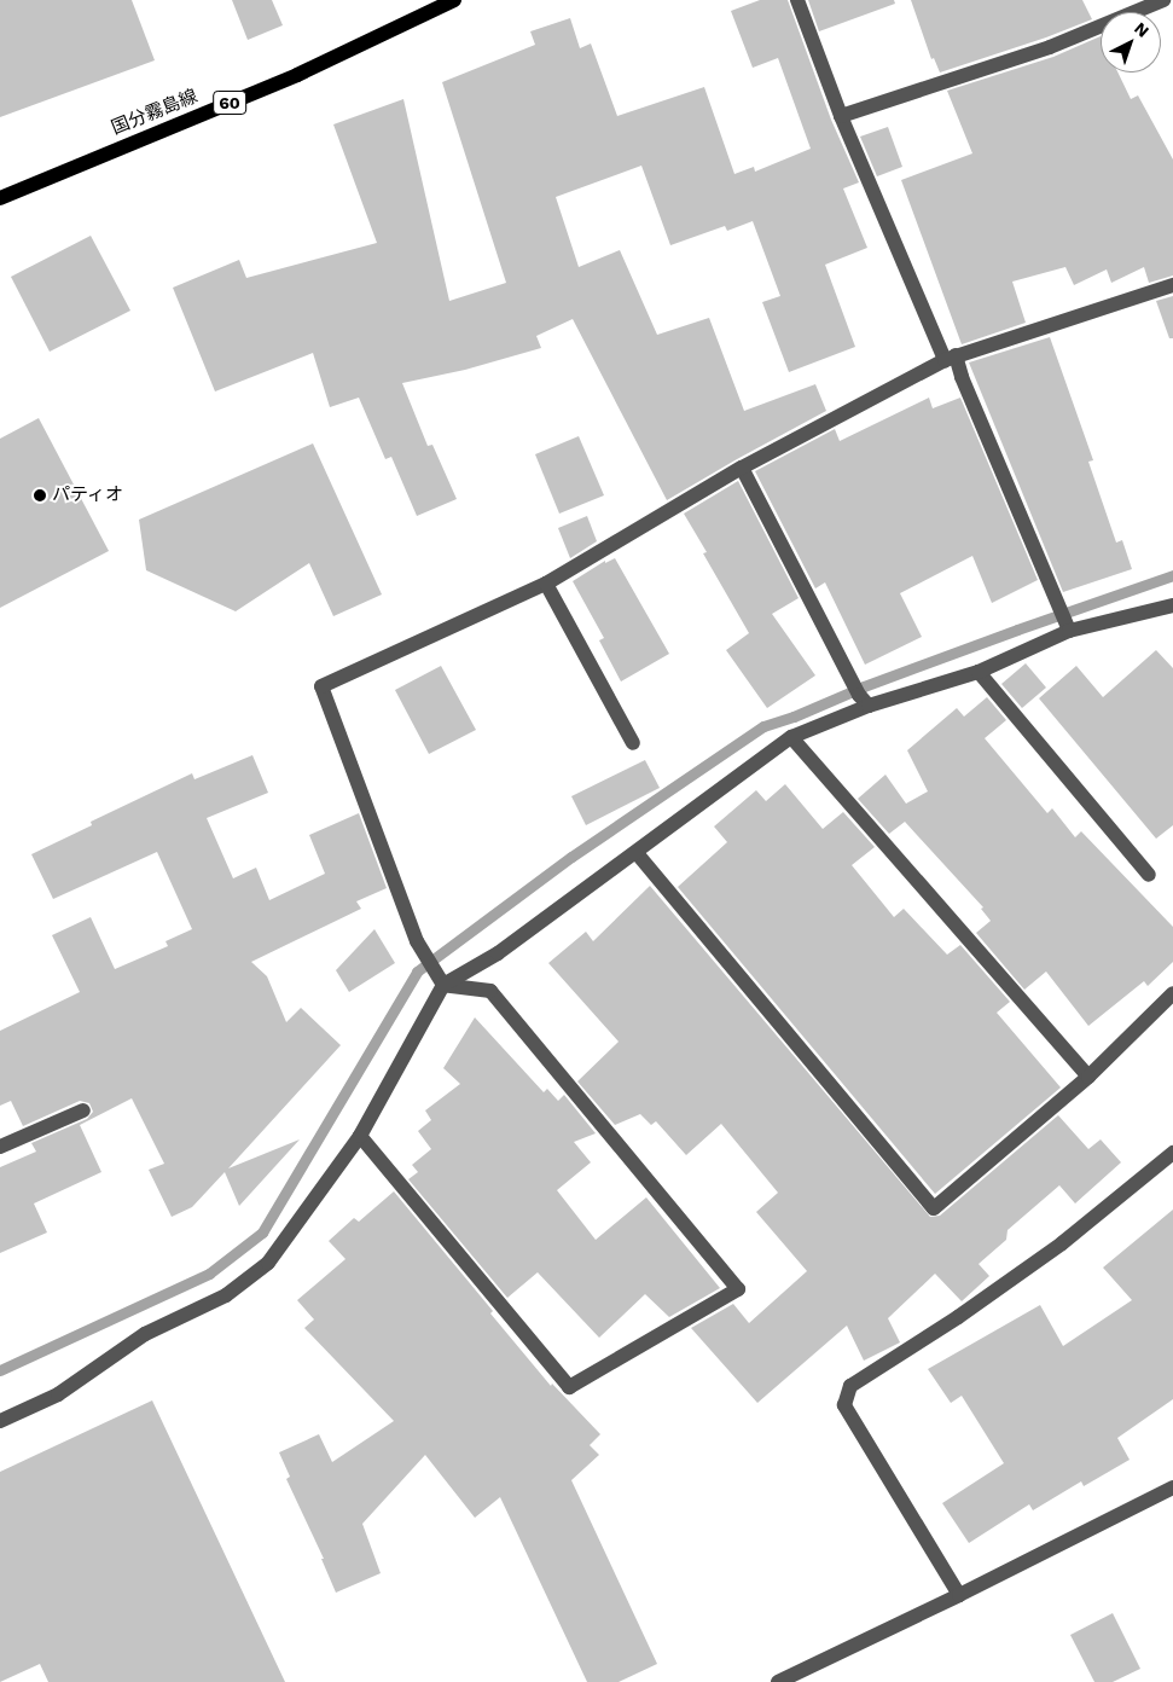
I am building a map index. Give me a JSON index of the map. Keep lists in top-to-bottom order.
{
  "streets": {
    "main road": ["60", "国分霧島線"]
  },
  "places": ["パティオ"],
  "north": "top right"
}
